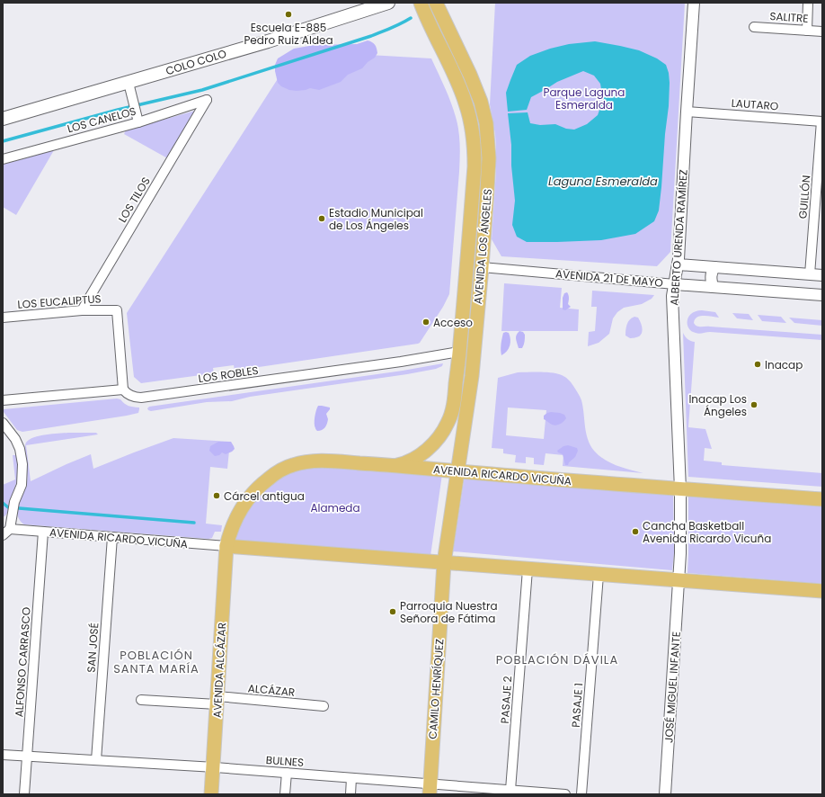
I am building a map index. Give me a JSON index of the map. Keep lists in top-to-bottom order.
{
  "streets": {
    "main road": [
      "COLO COLO",
      "AVENIDA LOS ÁNGELES",
      "AVENIDA RICARDO VICUÑA",
      "AVENIDA ALCÁZAR",
      "CAMILO HENRÍQUEZ"
    ],
    "street": [
      "SALITRE",
      "LAUTARO",
      "LOS CANELOS",
      "GUILLÓN",
      "LOS TILOS",
      "ALBERTO URENDA RAMÍREZ",
      "AVENIDA 21 DE MAYO",
      "LOS EUCALIPTUS",
      "LOS ROBLES",
      "SAN JOSÉ",
      "ALFONSO CARRASCO",
      "JOSÉ MIGUEL INFANTE",
      "ALCÁZAR",
      "PASAJE 2",
      "PASAJE 1",
      "BULNES"
    ]
  },
  "crossings": [
    ["LAUTARO", "GUILLÓN"],
    ["LAUTARO", "ALBERTO URENDA RAMÍREZ"],
    ["LOS CANELOS", "LOS TILOS"],
    ["LOS TILOS", "LOS EUCALIPTUS"],
    ["ALBERTO URENDA RAMÍREZ", "AVENIDA 21 DE MAYO"],
    ["ALBERTO URENDA RAMÍREZ", "AVENIDA RICARDO VICUÑA"],
    ["ALBERTO URENDA RAMÍREZ", "JOSÉ MIGUEL INFANTE"],
    ["AVENIDA LOS ÁNGELES", "AVENIDA 21 DE MAYO"],
    ["AVENIDA LOS ÁNGELES", "LOS ROBLES"],
    ["AVENIDA LOS ÁNGELES", "AVENIDA RICARDO VICUÑA"],
    ["AVENIDA LOS ÁNGELES", "CAMILO HENRÍQUEZ"],
    ["LOS EUCALIPTUS", "LOS ROBLES"],
    ["AVENIDA RICARDO VICUÑA", "SAN JOSÉ"],
    ["AVENIDA RICARDO VICUÑA", "ALFONSO CARRASCO"],
    ["AVENIDA RICARDO VICUÑA", "AVENIDA ALCÁZAR"],
    ["AVENIDA RICARDO VICUÑA", "JOSÉ MIGUEL INFANTE"],
    ["AVENIDA RICARDO VICUÑA", "CAMILO HENRÍQUEZ"],
    ["AVENIDA RICARDO VICUÑA", "PASAJE 2"],
    ["AVENIDA RICARDO VICUÑA", "PASAJE 1"],
    ["SAN JOSÉ", "BULNES"],
    ["ALFONSO CARRASCO", "BULNES"],
    ["AVENIDA ALCÁZAR", "ALCÁZAR"],
    ["AVENIDA ALCÁZAR", "BULNES"],
    ["CAMILO HENRÍQUEZ", "BULNES"],
    ["PASAJE 2", "BULNES"]
  ],
  "districts": ["POBLACIÓN SANTA MARÍA", "POBLACIÓN DÁVILA"],
  "water": ["Laguna Esmeralda"],
  "parks": ["Parque Laguna Esmeralda", "Alameda"],
  "places": [
    "Escuela E-885 Pedro Ruiz Aldea",
    "Estadio Municipal de Los Ángeles",
    "Acceso",
    "Inacap",
    "Inacap Los Ángeles",
    "Cárcel antigua",
    "Cancha Basketball Avenida Ricardo Vicuña",
    "Parroquia Nuestra Señora de Fátima"
  ]
}
